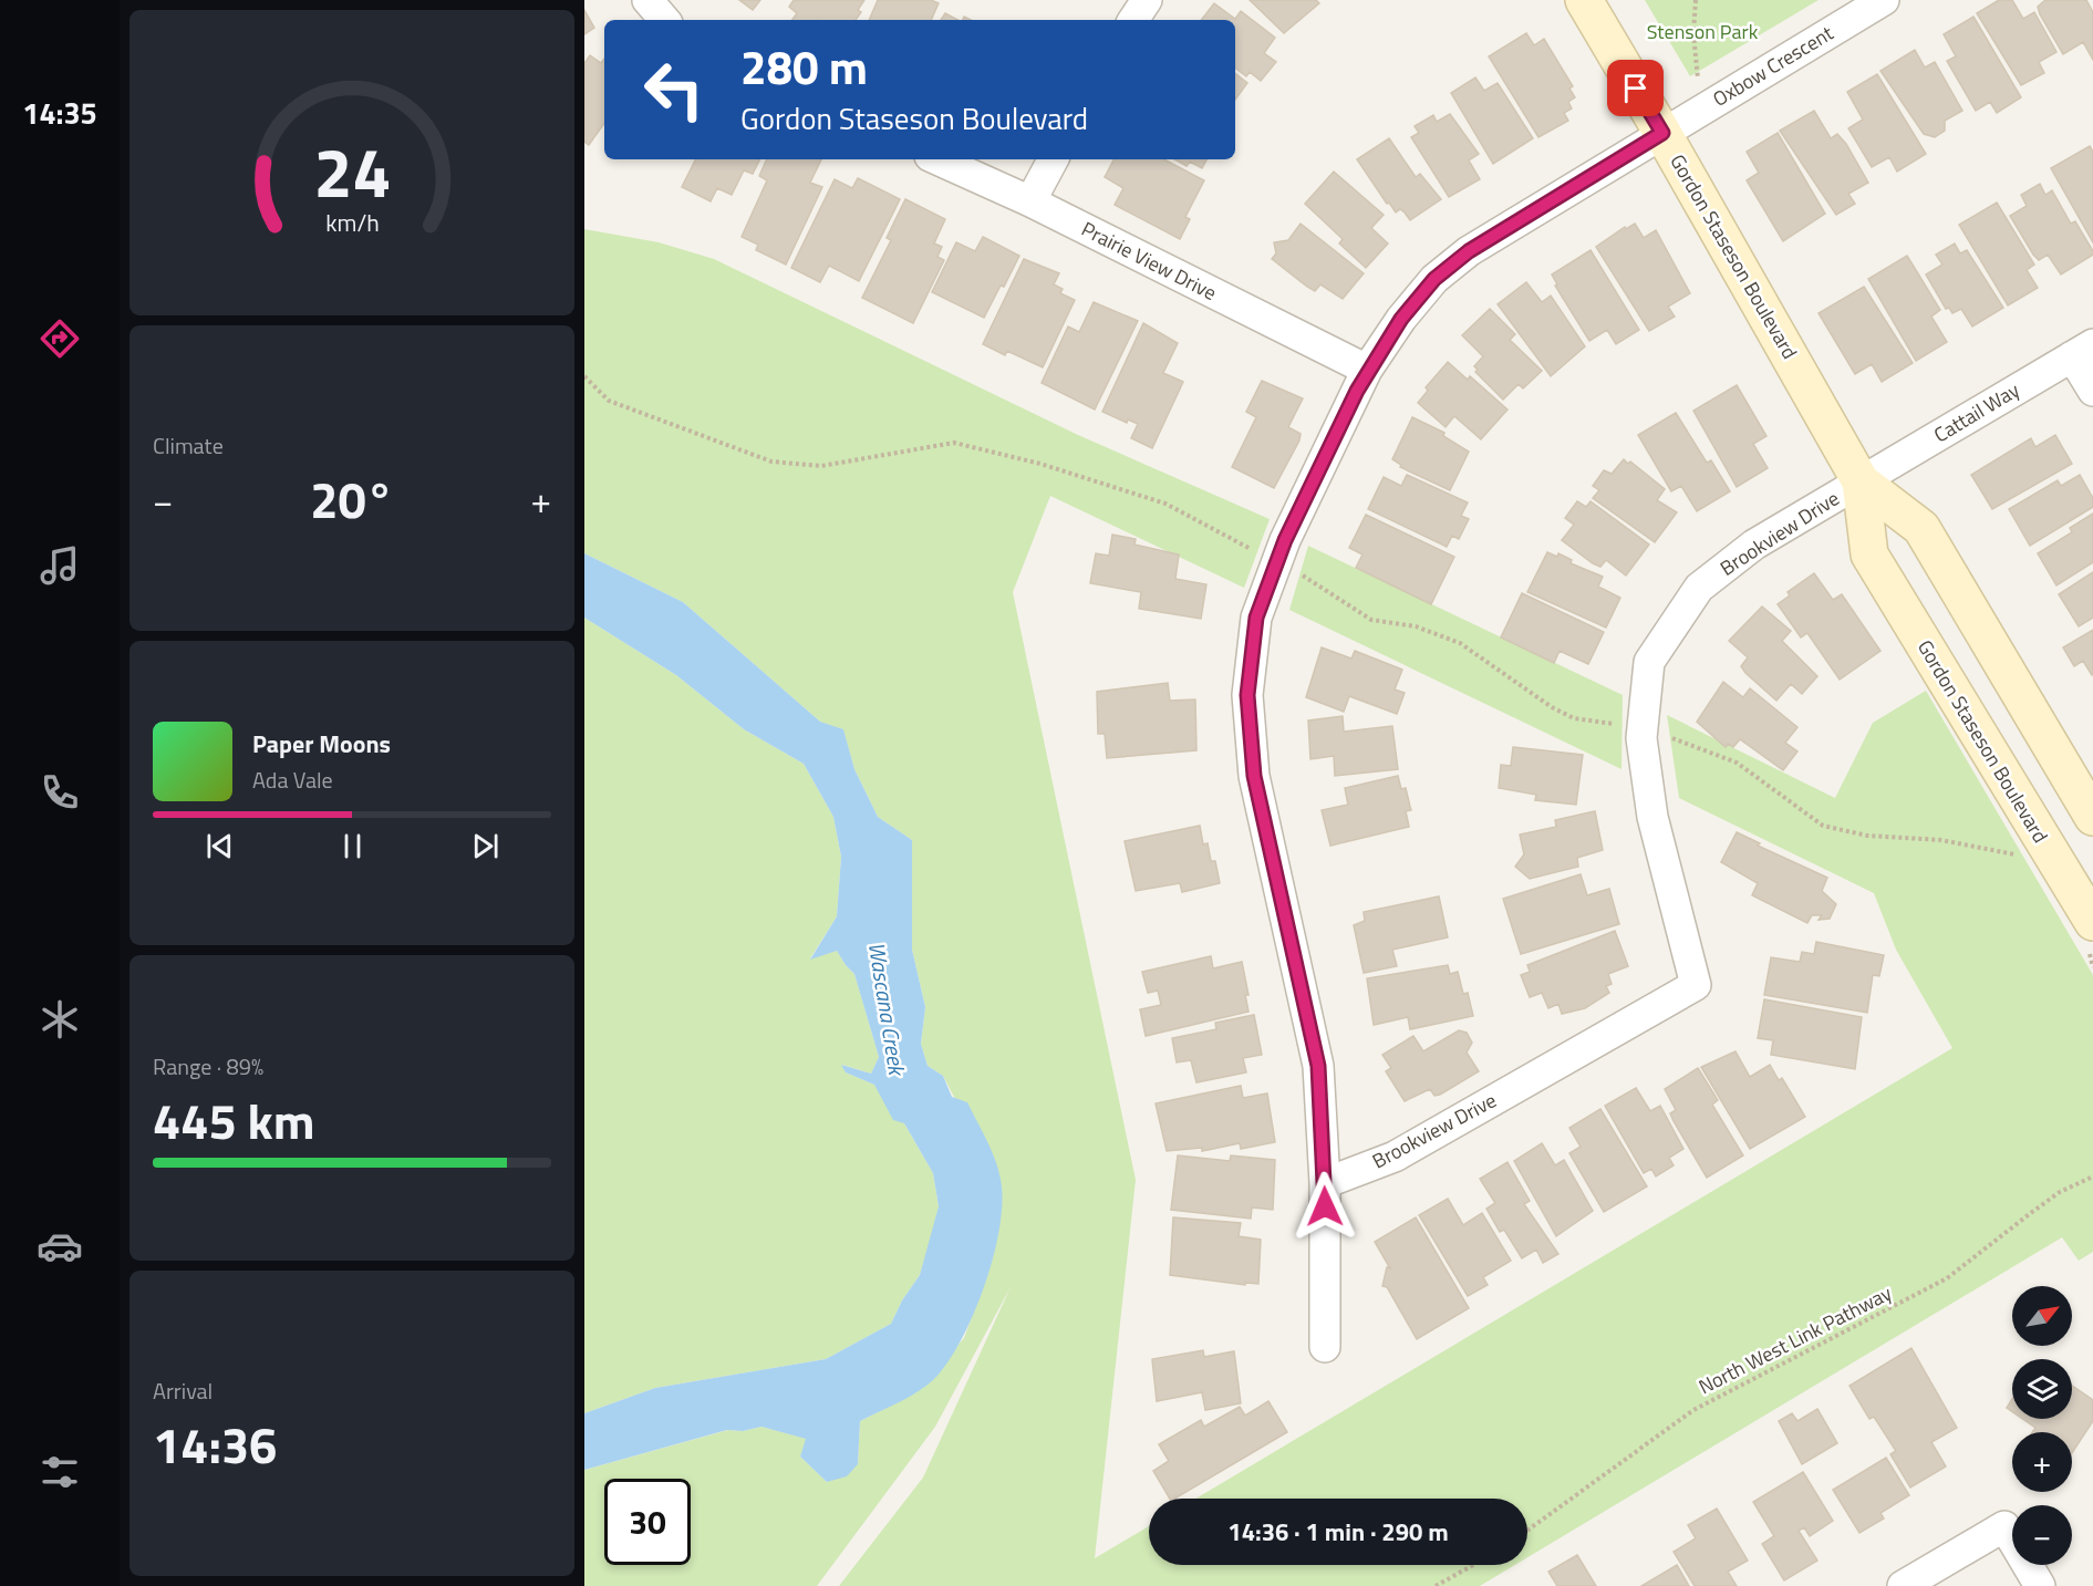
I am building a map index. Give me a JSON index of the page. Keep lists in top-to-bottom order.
{
  "streets": {
    "street": [
      "Oxbow Crescent",
      "Gordon Staseson Boulevard",
      "Prairie View Drive",
      "Cattail Way",
      "Brookview Drive"
    ],
    "path": ["North West Link Pathway"]
  },
  "crossings": [
    ["Oxbow Crescent", "Gordon Staseson Boulevard"],
    ["Gordon Staseson Boulevard", "Cattail Way"],
    ["Gordon Staseson Boulevard", "Brookview Drive"],
    ["Cattail Way", "Brookview Drive"]
  ],
  "water": ["Wascana Creek"],
  "parks": ["Stenson Park"],
  "north": "top right",
  "page": {
    "tabs": "14:35",
    "turn": ["280 m", "Gordon Staseson Boulevard"],
    "tile": [
      "Climate",
      ["Range · 89%", "445 km"],
      ["Arrival", "14:36"]
    ],
    "heat": ["−", "20°", "+"],
    "song": ["Paper Moons", "Ada Vale"],
    "map_buttons": ["+", "−"],
    "limit": "30",
    "trip": "14:36 · 1 min · 290 m",
    "gauge": ["24", "km/h"]
  }
}
